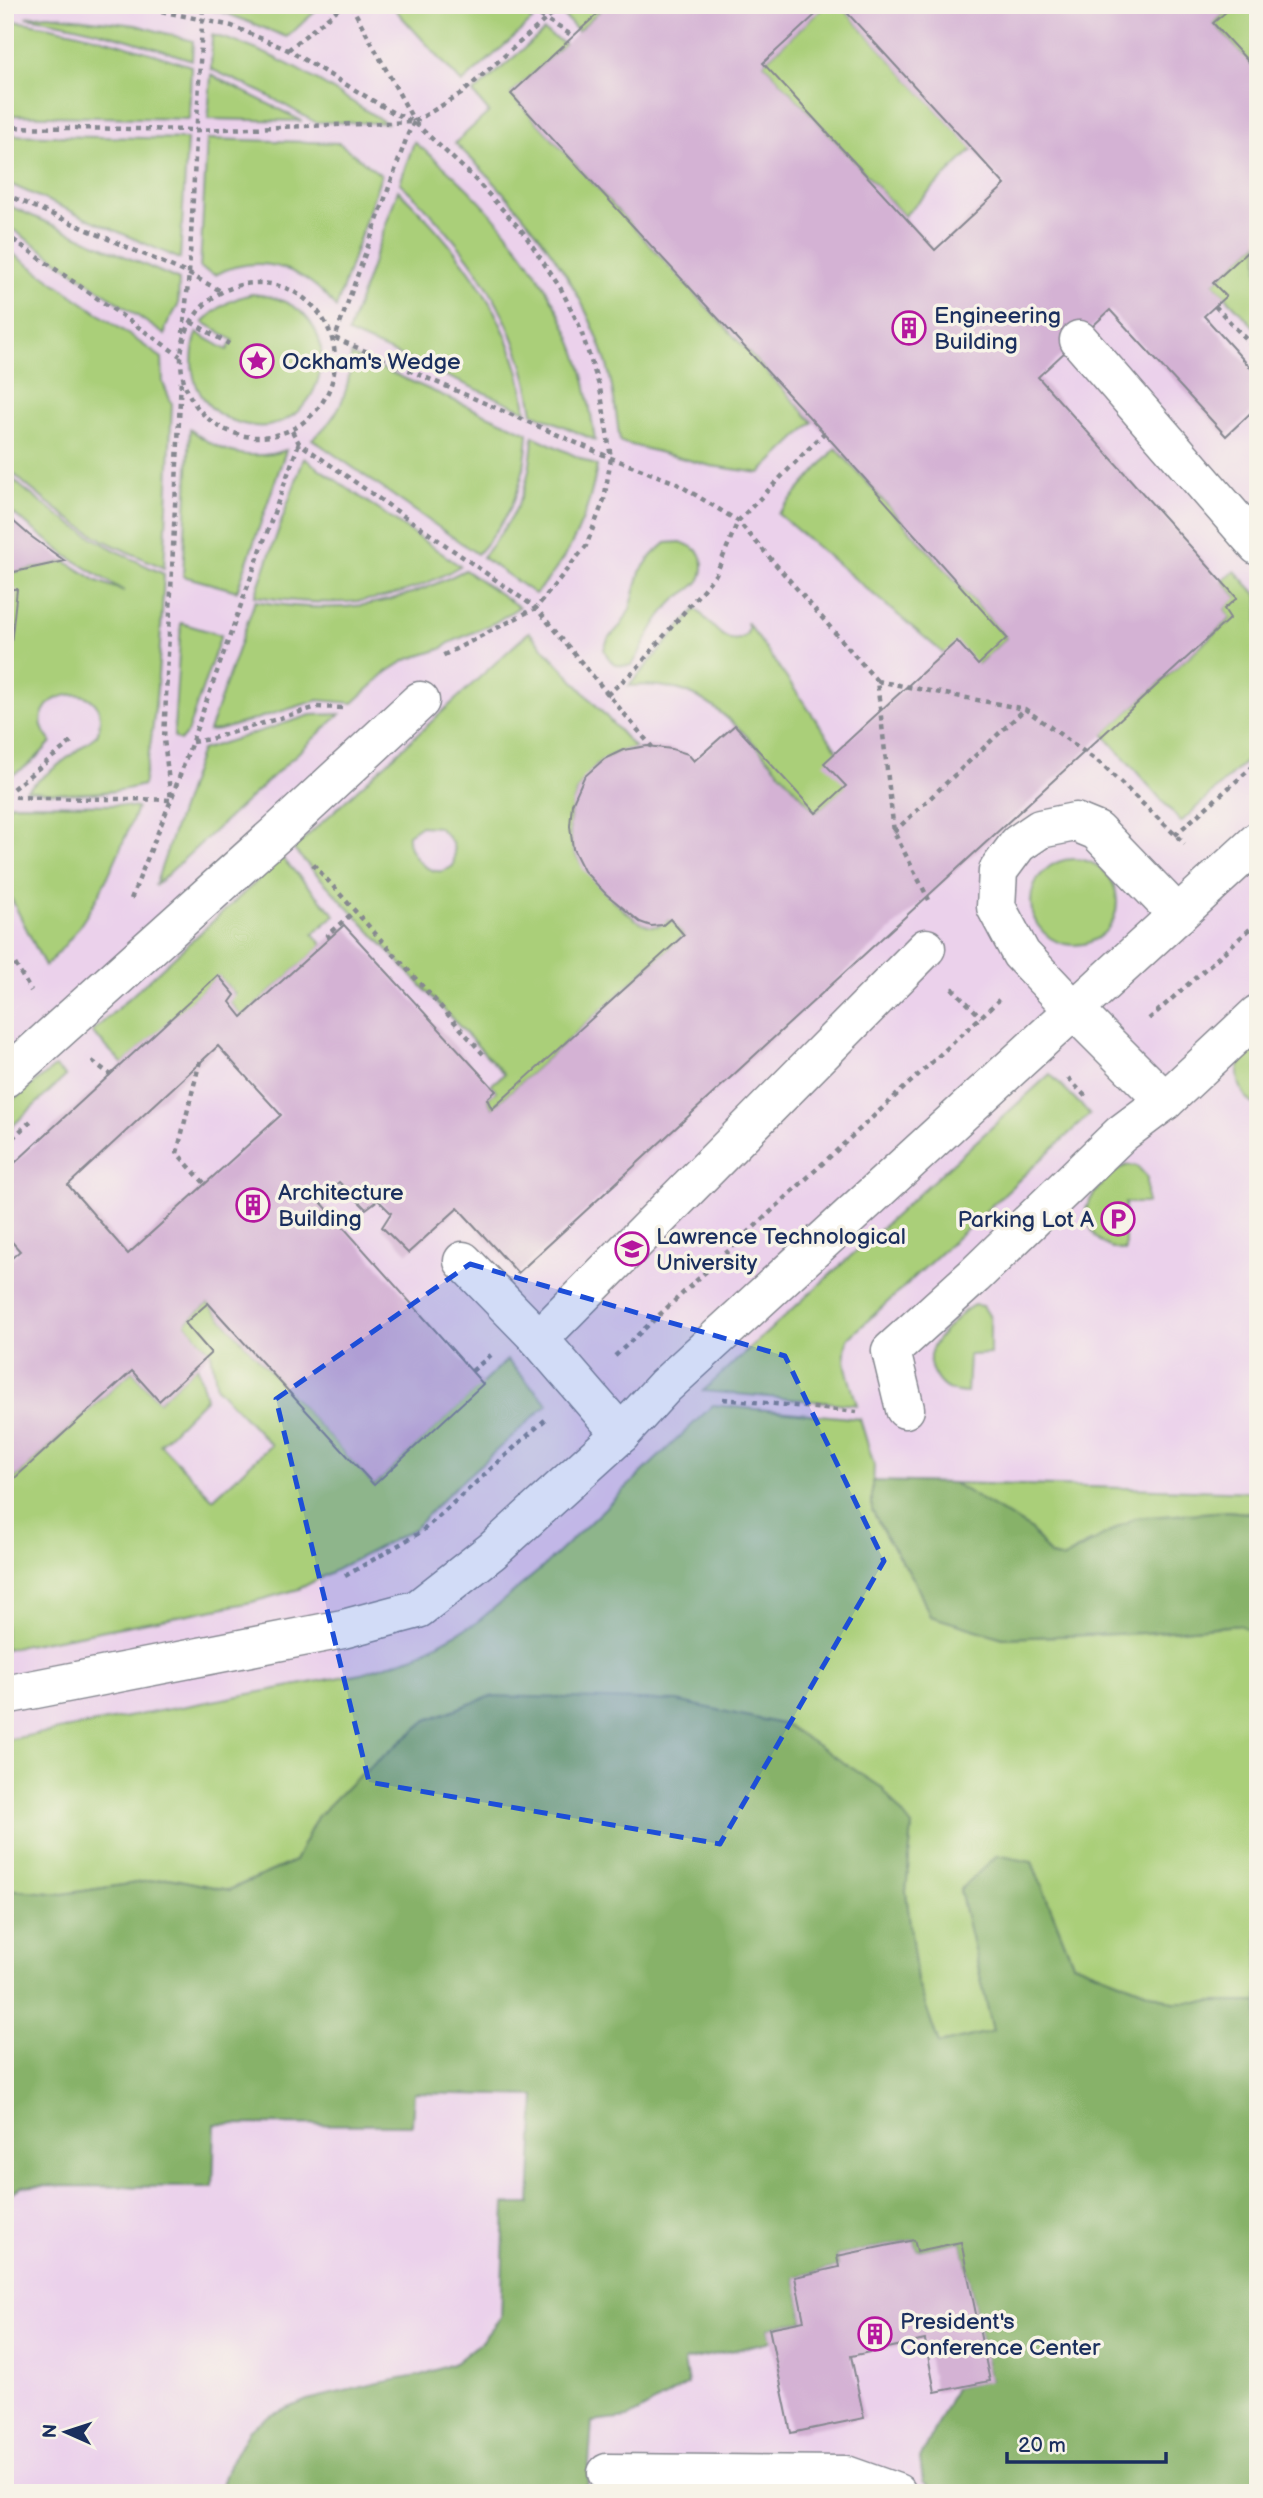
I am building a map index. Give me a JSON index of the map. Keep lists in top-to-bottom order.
{
  "places": {
    "building": ["Engineering Building", "Architecture Building", "President's Conference Center"],
    "place": ["Ockham's Wedge"],
    "parking": ["Parking Lot A"],
    "school or university": ["Lawrence Technological University"]
  },
  "scale_bar": "20 m",
  "north": "left"
}
